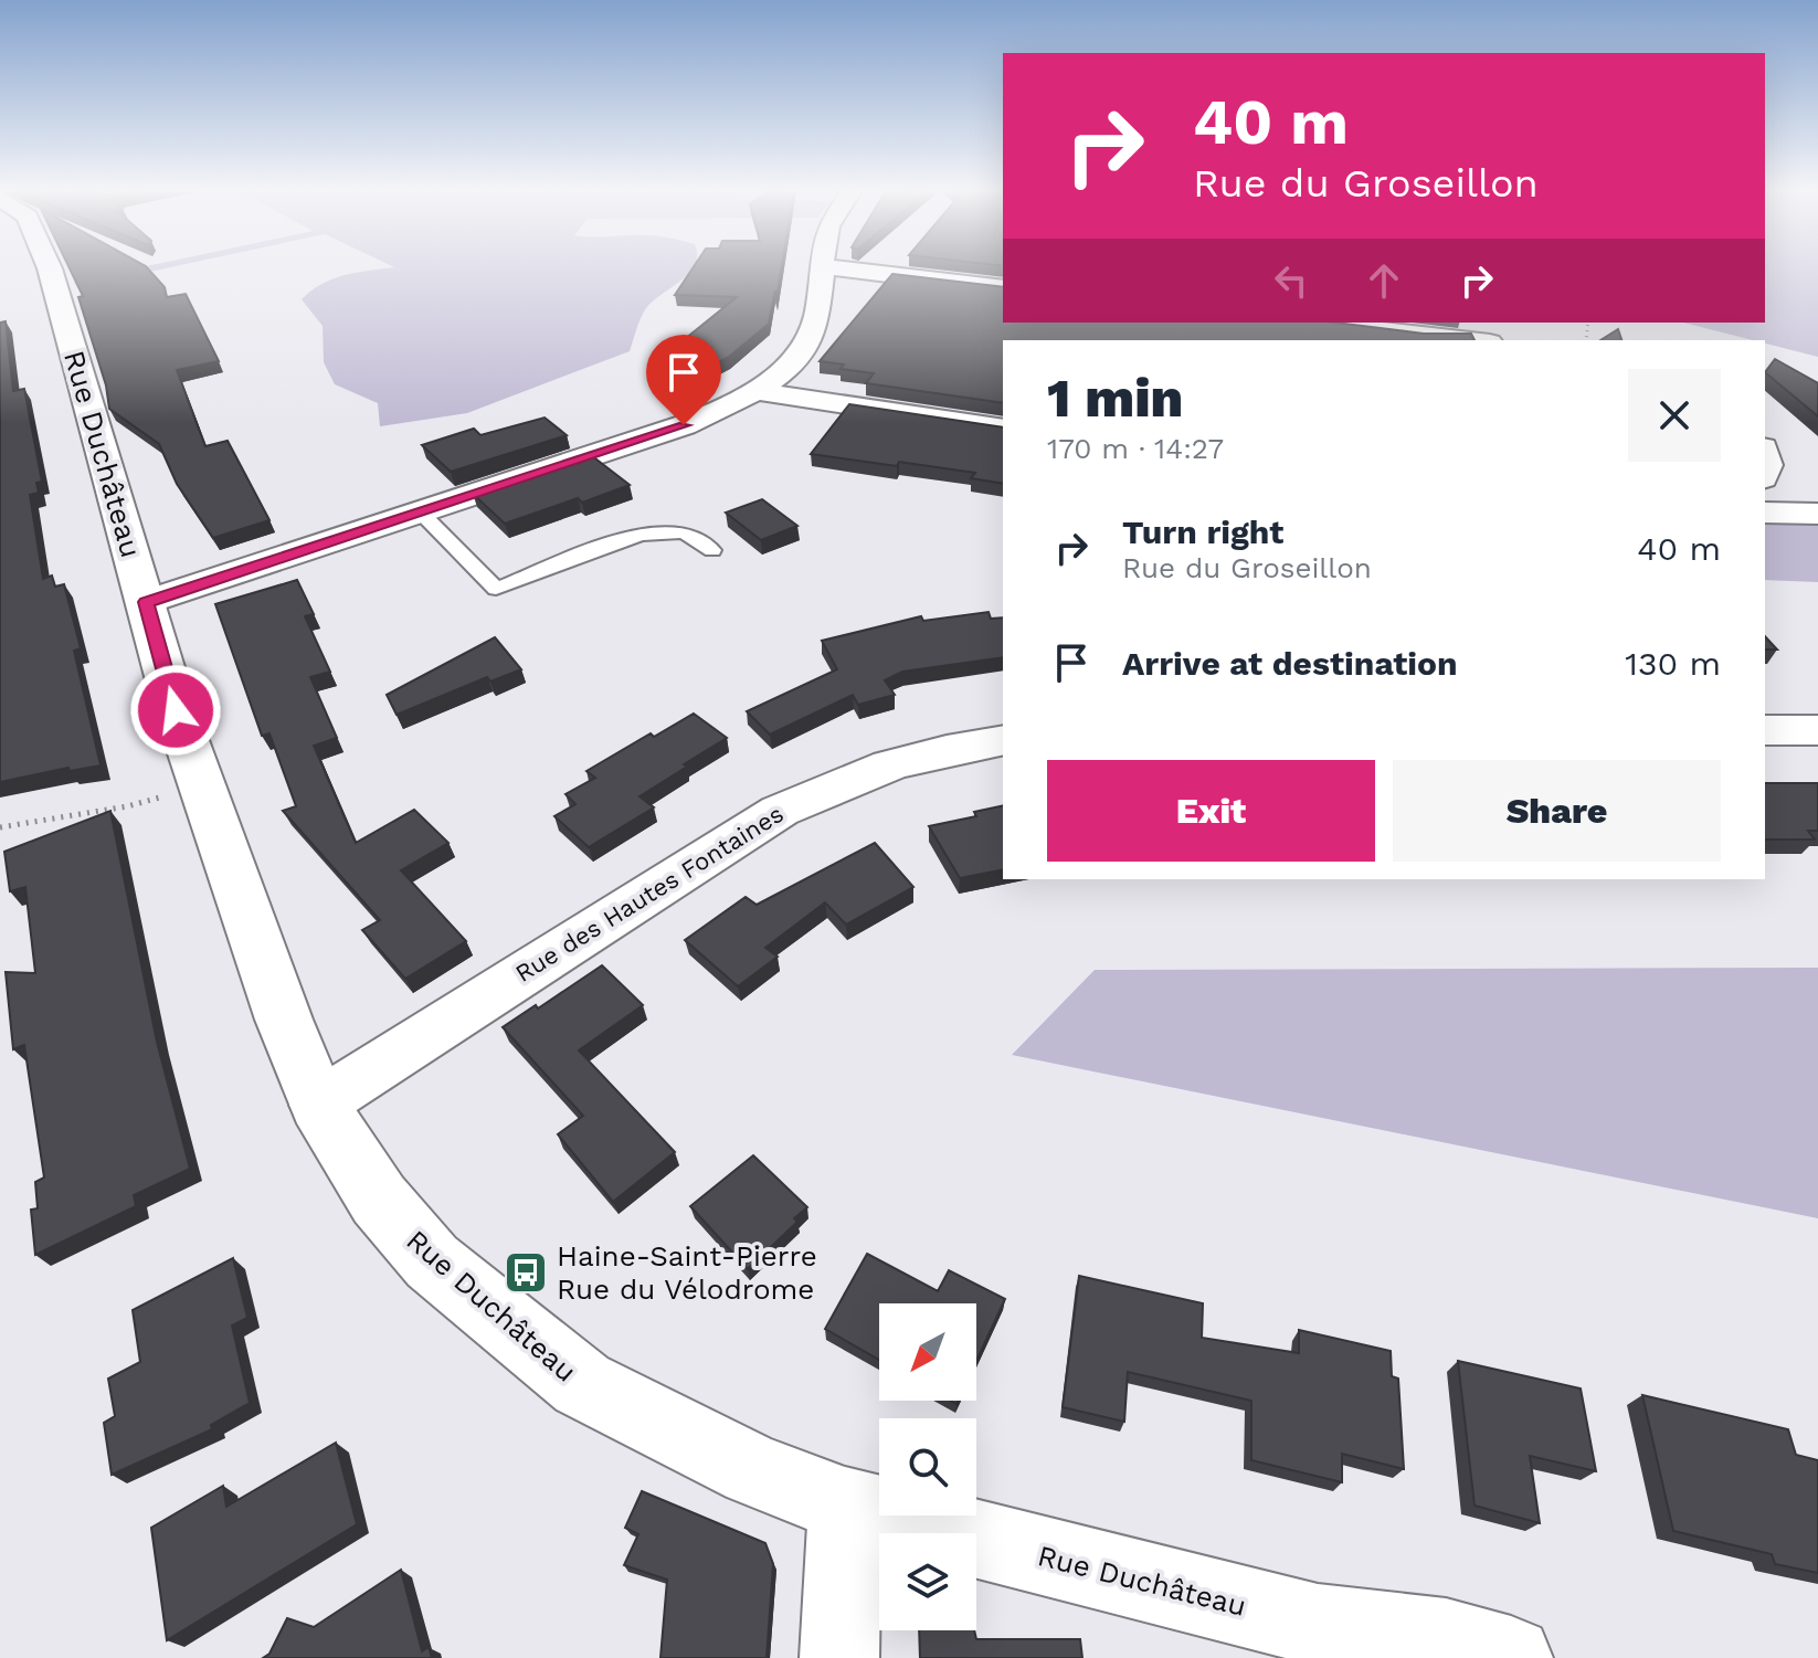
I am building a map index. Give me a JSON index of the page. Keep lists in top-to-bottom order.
{
  "streets": {
    "street": ["Rue Duchâteau", "Rue des Hautes Fontaines"]
  },
  "crossings": [
    ["Rue Duchâteau", "Rue des Hautes Fontaines"]
  ],
  "places": {
    "bus stop": ["Haine-Saint-Pierre Rue du Vélodrome"]
  },
  "north": "bottom left",
  "page": {
    "turn": ["40 m", "Rue du Groseillon"],
    "heading": ["1 min", "170 m · 14:27"],
    "list": [
      {
        "name": "Turn right",
        "note": "Rue du Groseillon",
        "value": "40 m"
      },
      {
        "name": "Arrive at destination",
        "value": "130 m"
      }
    ],
    "buttons": ["Exit", "Share"]
  }
}
